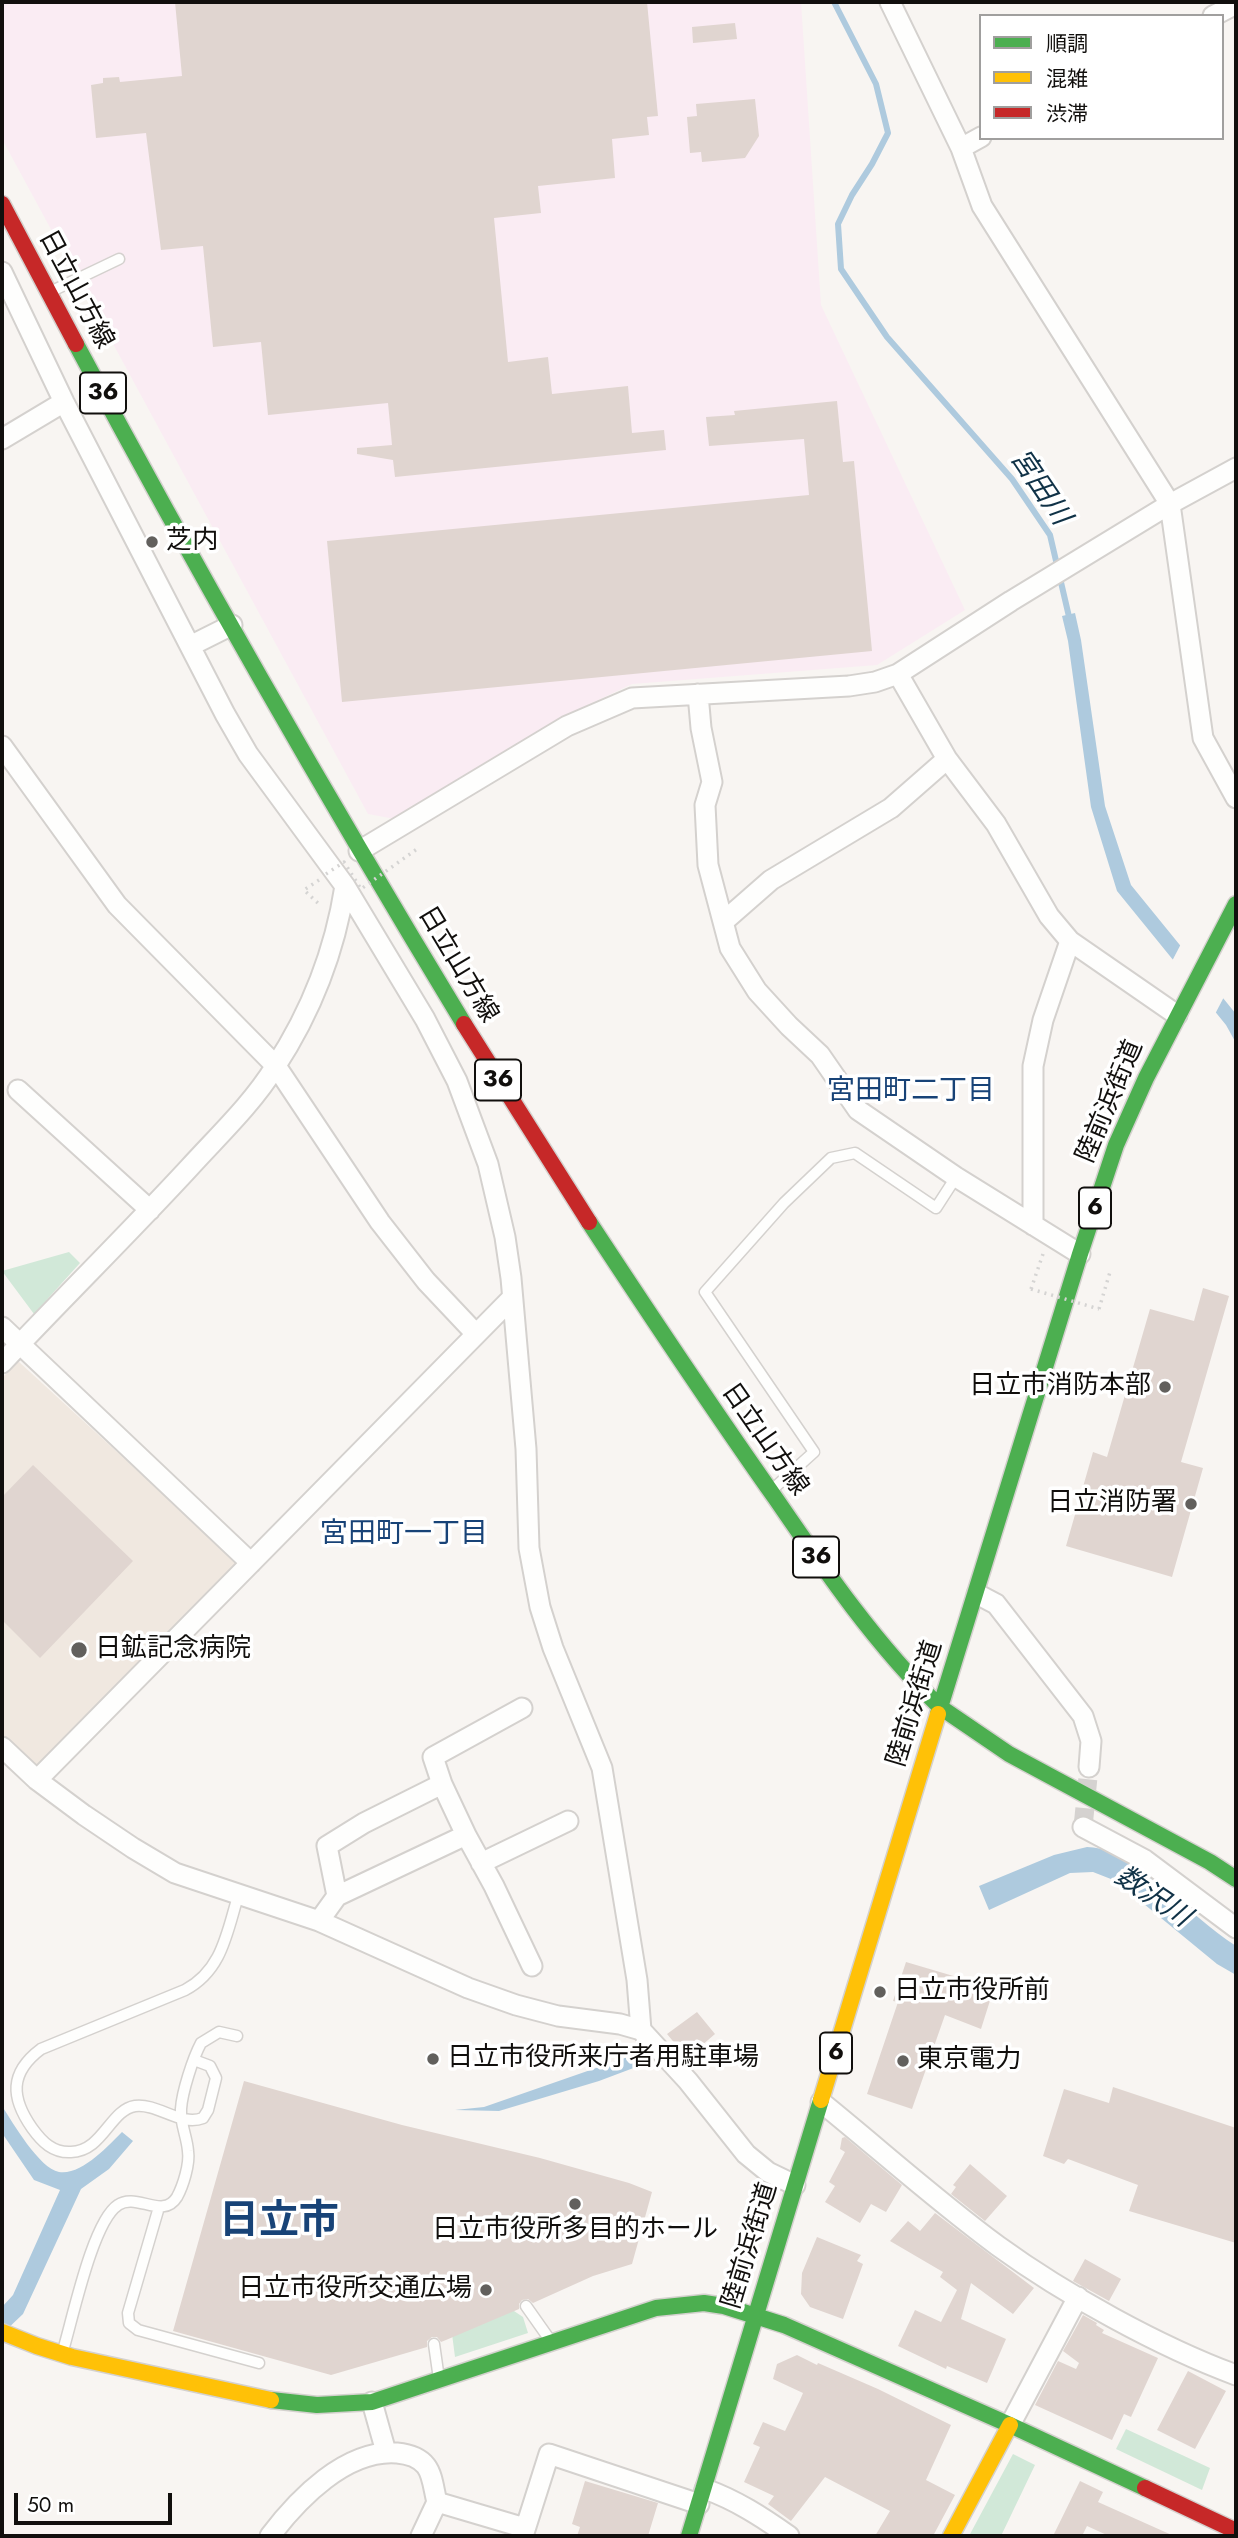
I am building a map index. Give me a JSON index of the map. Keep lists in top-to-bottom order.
{
  "streets": {
    "main road": [
      "日立山方線",
      "36",
      "陸前浜街道",
      "6"
    ]
  },
  "crossings": [
    ["日立山方線", "陸前浜街道"]
  ],
  "districts": ["宮田町二丁目", "宮田町一丁目", "日立市"],
  "water": ["宮田川", "数沢川"],
  "places": [
    "芝内",
    "日立市消防本部",
    "日立消防署",
    "日鉱記念病院",
    "日立市役所前",
    "日立市役所来庁者用駐車場",
    "東京電力",
    "日立市役所多目的ホール",
    "日立市役所交通広場"
  ],
  "legend": ["順調", "混雑", "渋滞"],
  "scale_bar": "50 m"
}
